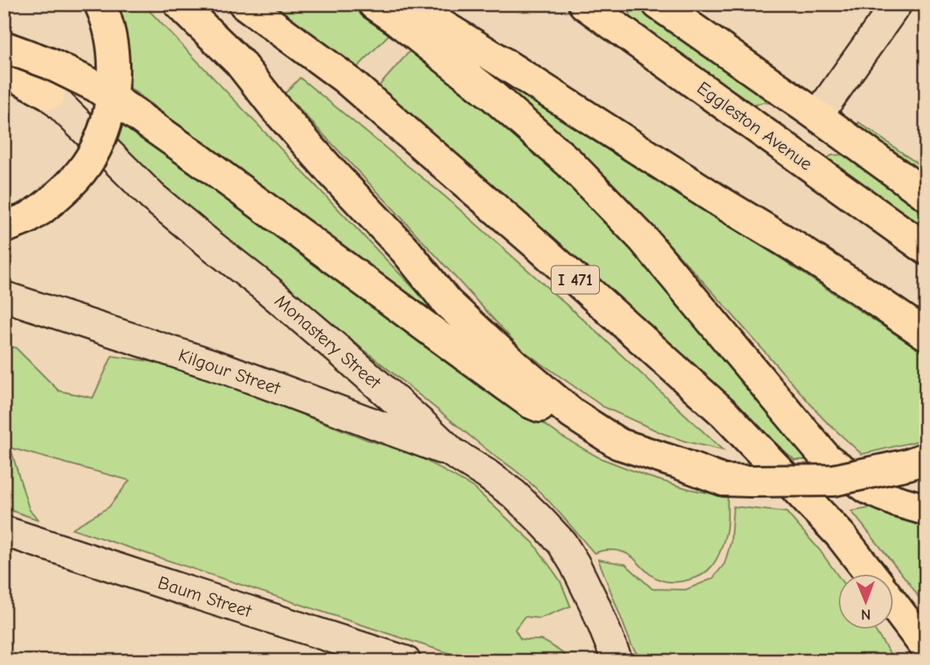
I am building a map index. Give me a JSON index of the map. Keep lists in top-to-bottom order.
{
  "streets": {
    "main road": ["Eggleston Avenue", "I 471"],
    "street": ["Monastery Street", "Kilgour Street", "Baum Street"]
  },
  "crossings": [
    ["Monastery Street", "Kilgour Street"]
  ],
  "north": "bottom"
}
